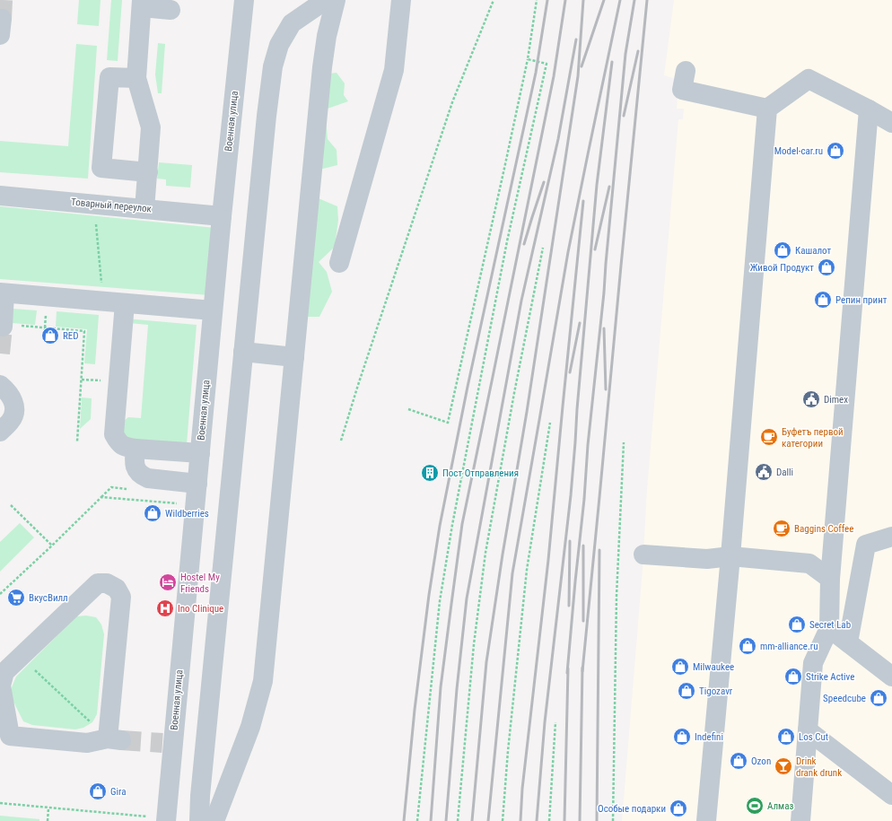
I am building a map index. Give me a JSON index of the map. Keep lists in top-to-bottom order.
{
  "streets": {
    "street": ["Военная улица", "Товарный переулок"]
  },
  "crossings": [
    ["Военная улица", "Товарный переулок"]
  ],
  "places": {
    "shop": [
      "Model-car.ru",
      "Кашалот",
      "Живой Продукт",
      "Репин принт",
      "RED",
      "Wildberries",
      "Secret Lab",
      "mm-alliance.ru",
      "Milwaukee",
      "Strike Active",
      "Tigozavr",
      "Speedcube",
      "Indefini",
      "Los Cut",
      "Ozon",
      "Gira",
      "Особые подарки"
    ],
    "public building": ["Dimex", "Dalli"],
    "cafe": ["Буфетъ первой категории", "Baggins Coffee"],
    "building": ["Пост Отправления"],
    "hotel": ["Hostel My Friends"],
    "supermarket": ["ВкусВилл"],
    "hospital": ["Ino Clinique"],
    "bar": ["Drink drank drunk"],
    "sports": ["Алмаз"]
  }
}
